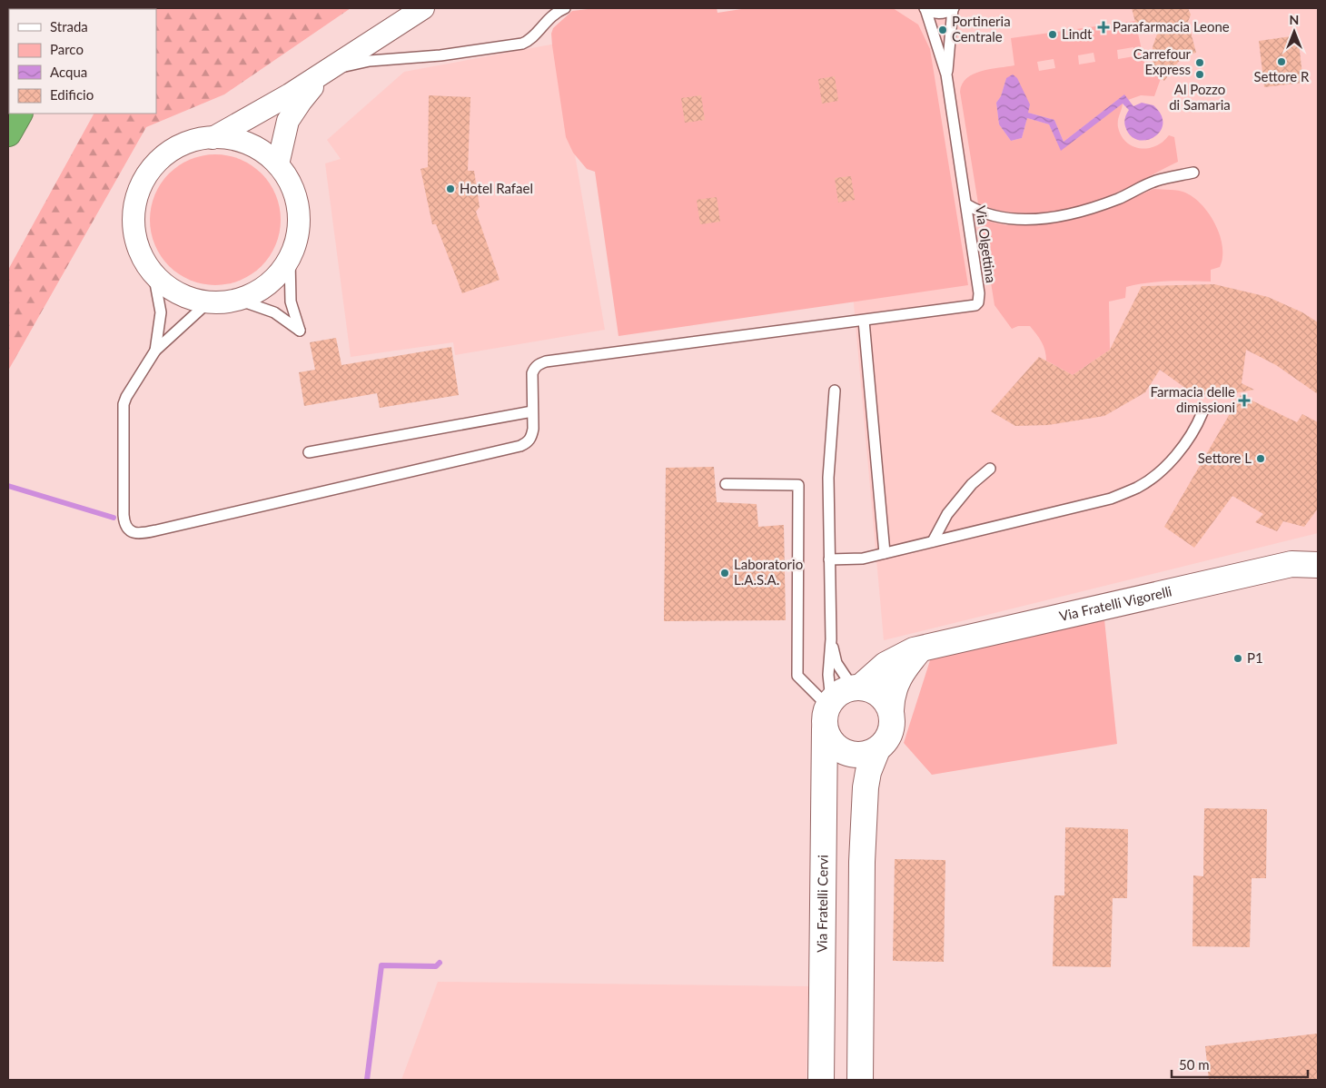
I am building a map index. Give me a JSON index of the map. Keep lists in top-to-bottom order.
{
  "streets": {
    "street": ["Via Fratelli Vigorelli", "Via Fratelli Cervi"],
    "lane": ["Via Olgettina"]
  },
  "crossings": [
    ["Via Fratelli Vigorelli", "Via Fratelli Cervi"]
  ],
  "places": {
    "health": ["Parafarmacia Leone", "Farmacia delle dimissioni"],
    "other": [
      "Portineria Centrale",
      "Lindt",
      "Settore R",
      "Carrefour Express",
      "Al Pozzo di Samaria",
      "Hotel Rafael",
      "Settore L",
      "Laboratorio L.A.S.A.",
      "P1"
    ]
  },
  "legend": [
    "Strada",
    "Parco",
    "Acqua",
    "Edificio"
  ],
  "scale_bar": "50 m",
  "north": "top"
}
